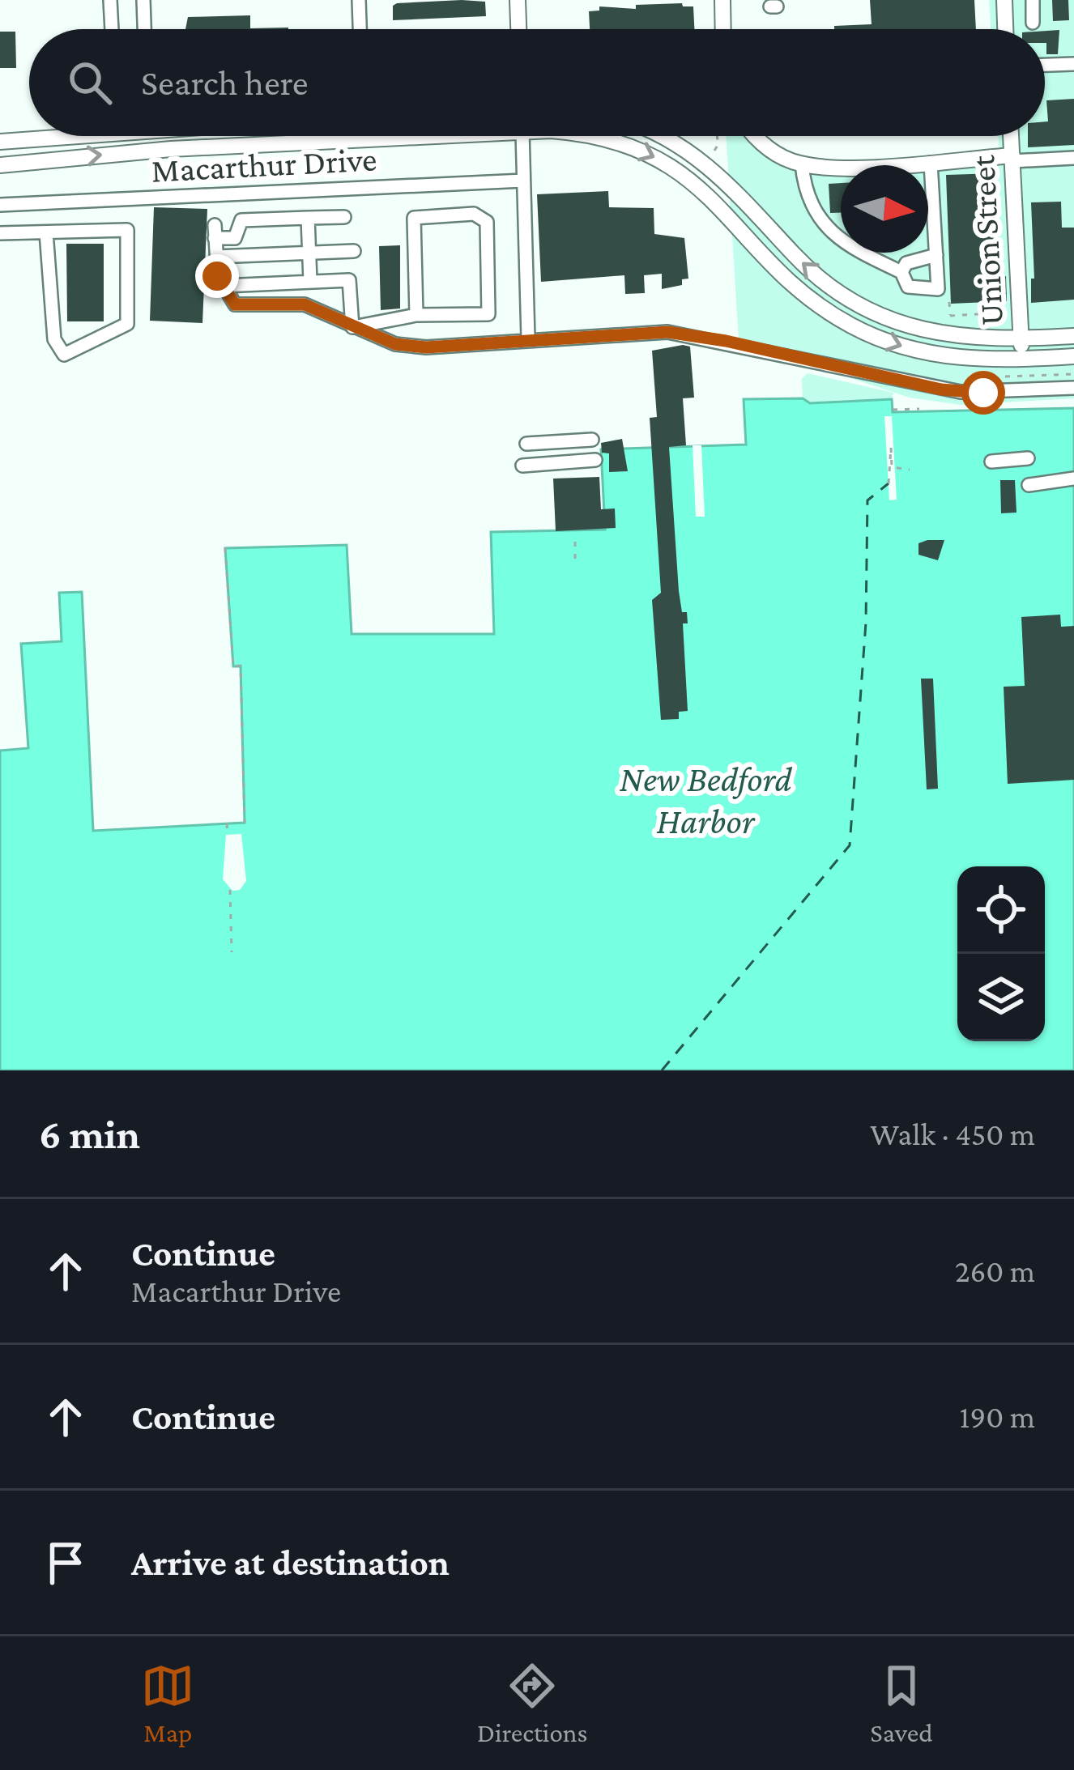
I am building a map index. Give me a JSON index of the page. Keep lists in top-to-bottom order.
{
  "streets": {
    "main road": ["Union Street"],
    "street": ["Macarthur Drive"]
  },
  "water": ["New Bedford Harbor"],
  "north": "right",
  "page": {
    "search": "Search here",
    "heading": ["6 min", "Walk · 450 m"],
    "list": [
      ["Continue", "Macarthur Drive", "260 m"],
      ["Continue", "190 m"],
      "Arrive at destination"
    ],
    "nav": ["Map", "Directions", "Saved"]
  }
}
